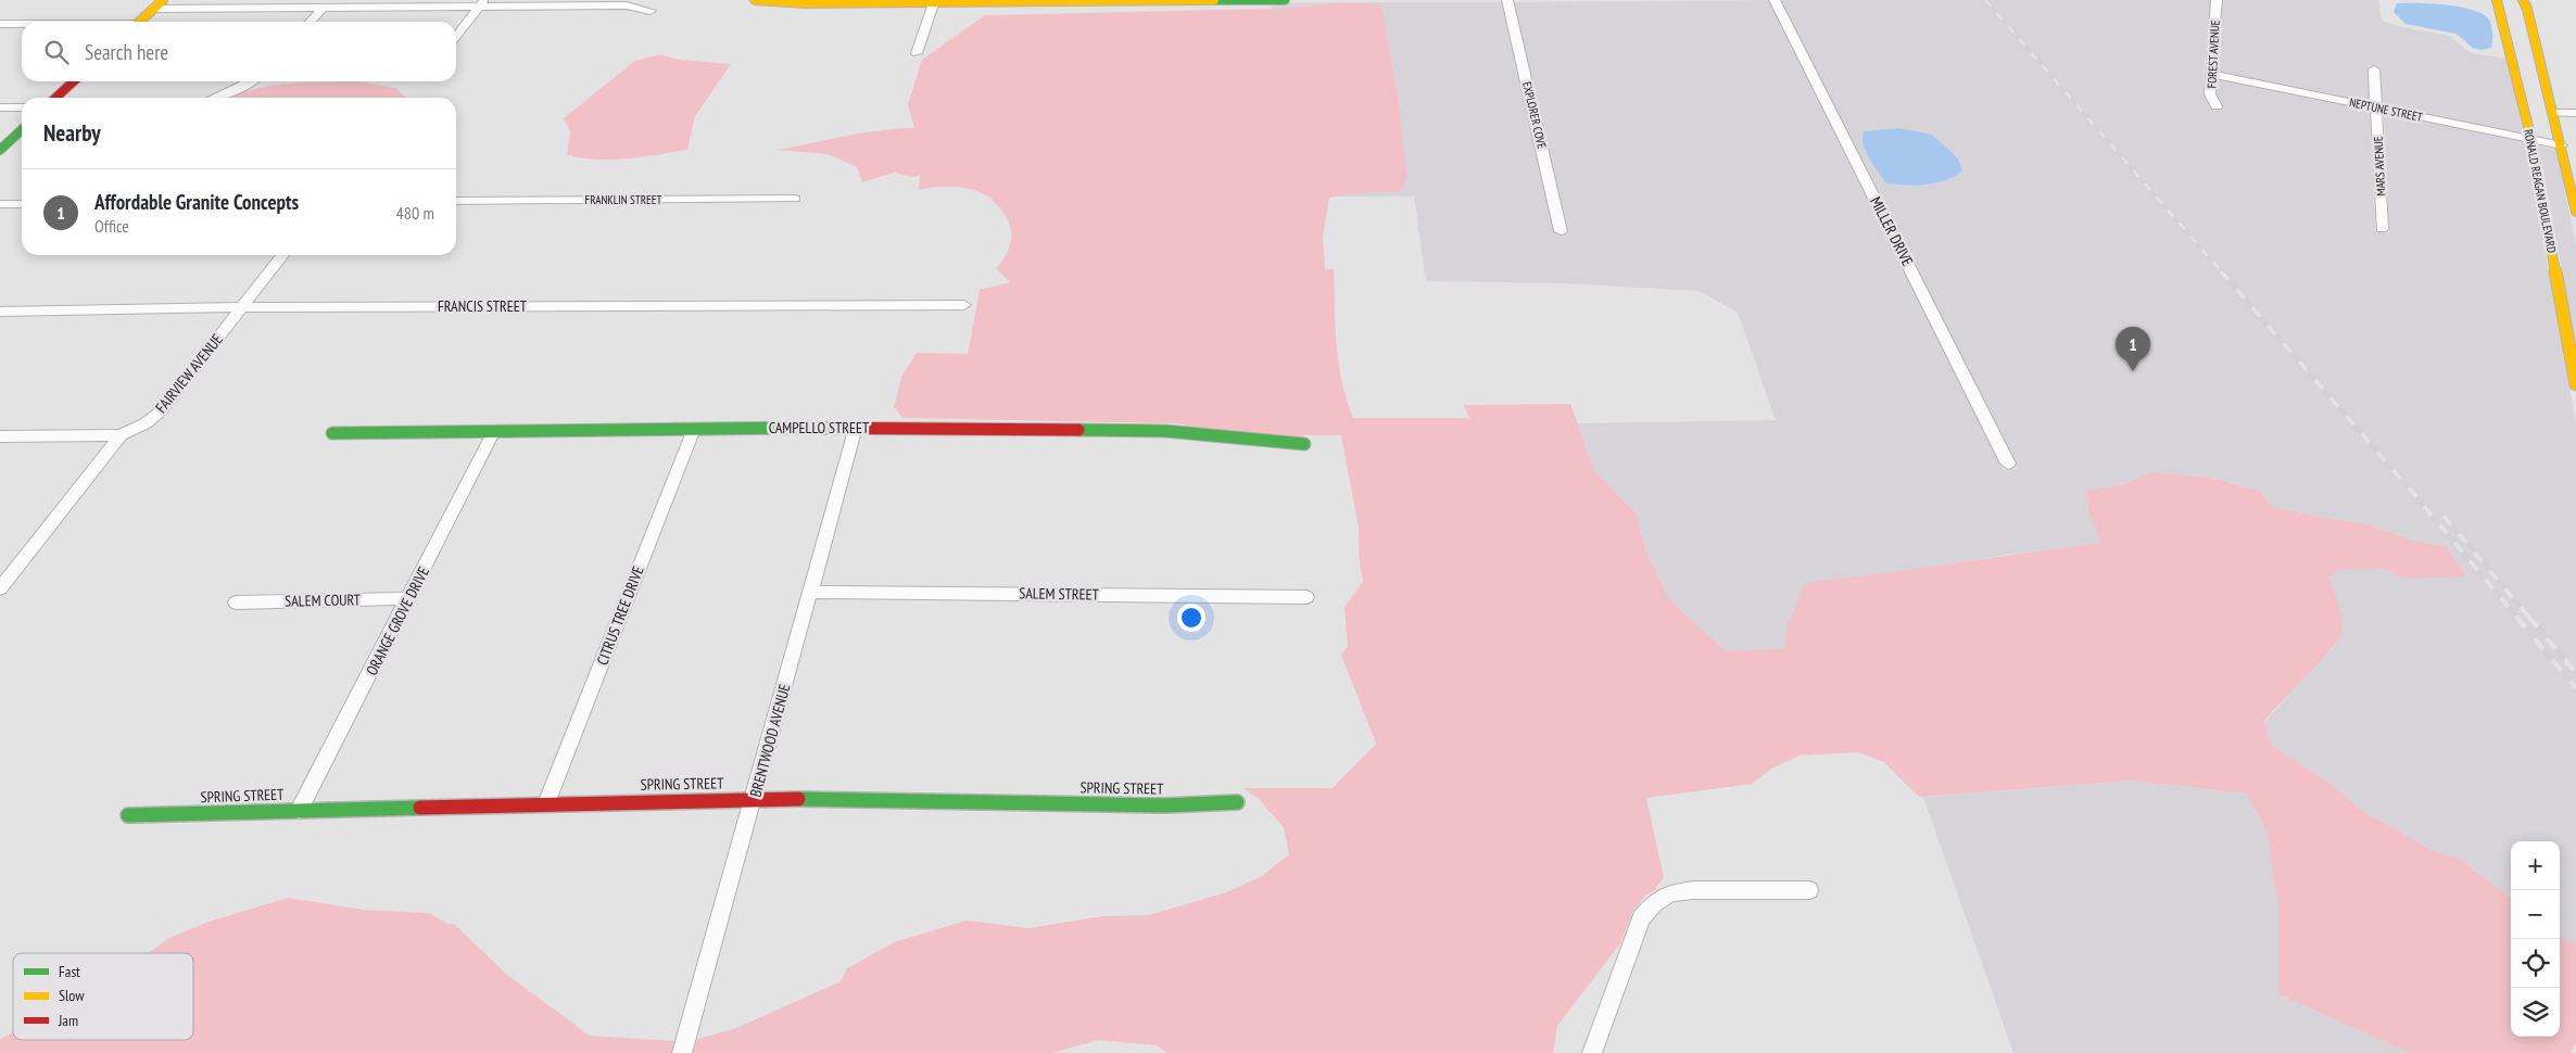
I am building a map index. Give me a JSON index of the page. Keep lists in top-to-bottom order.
{
  "streets": {
    "street": [
      "FOREST AVENUE",
      "NEPTUNE STREET",
      "EXPLORER COVE",
      "MARS AVENUE",
      "RONALD REAGAN BOULEVARD",
      "FRANKLIN STREET",
      "MILLER DRIVE",
      "FRANCIS STREET",
      "FAIRVIEW AVENUE",
      "CAMPELLO STREET",
      "SALEM STREET",
      "SALEM COURT",
      "CITRUS TREE DRIVE",
      "ORANGE GROVE DRIVE",
      "BRENTWOOD AVENUE",
      "SPRING STREET"
    ]
  },
  "crossings": [
    ["FOREST AVENUE", "NEPTUNE STREET"],
    ["NEPTUNE STREET", "MARS AVENUE"],
    ["NEPTUNE STREET", "RONALD REAGAN BOULEVARD"],
    ["FRANCIS STREET", "FAIRVIEW AVENUE"],
    ["CAMPELLO STREET", "CITRUS TREE DRIVE"],
    ["CAMPELLO STREET", "ORANGE GROVE DRIVE"],
    ["CAMPELLO STREET", "BRENTWOOD AVENUE"],
    ["SALEM STREET", "BRENTWOOD AVENUE"],
    ["SALEM COURT", "ORANGE GROVE DRIVE"],
    ["CITRUS TREE DRIVE", "SPRING STREET"],
    ["ORANGE GROVE DRIVE", "SPRING STREET"],
    ["BRENTWOOD AVENUE", "SPRING STREET"]
  ],
  "legend": ["Fast", "Slow", "Jam"],
  "page": {
    "search": "Search here",
    "heading": "Nearby",
    "list": [
      {
        "mark": "1",
        "name": "Affordable Granite Concepts",
        "note": "Office",
        "value": "480 m"
      }
    ],
    "pins": "1",
    "map_buttons": ["+", "−"]
  }
}
